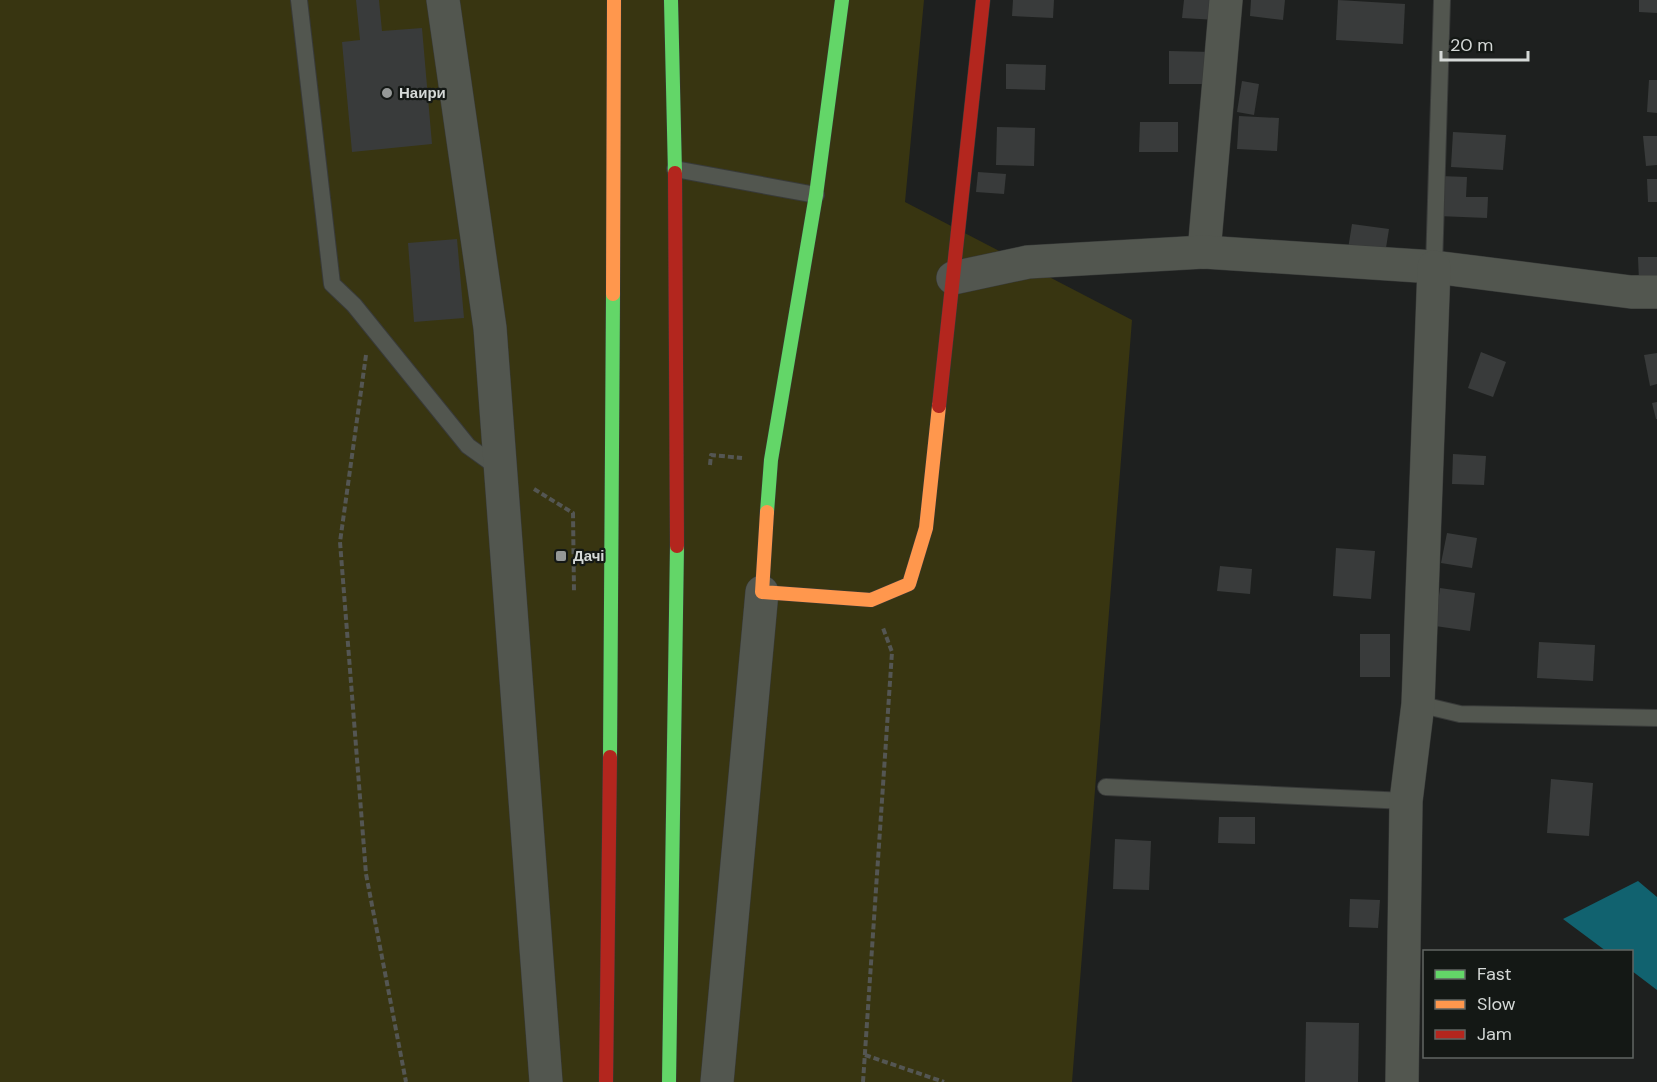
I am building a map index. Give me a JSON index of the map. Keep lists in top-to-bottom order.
{
  "places": {
    "other": ["Наири"],
    "transit": ["Дачі"]
  },
  "legend": ["Fast", "Slow", "Jam"],
  "scale_bar": "20 m"
}
